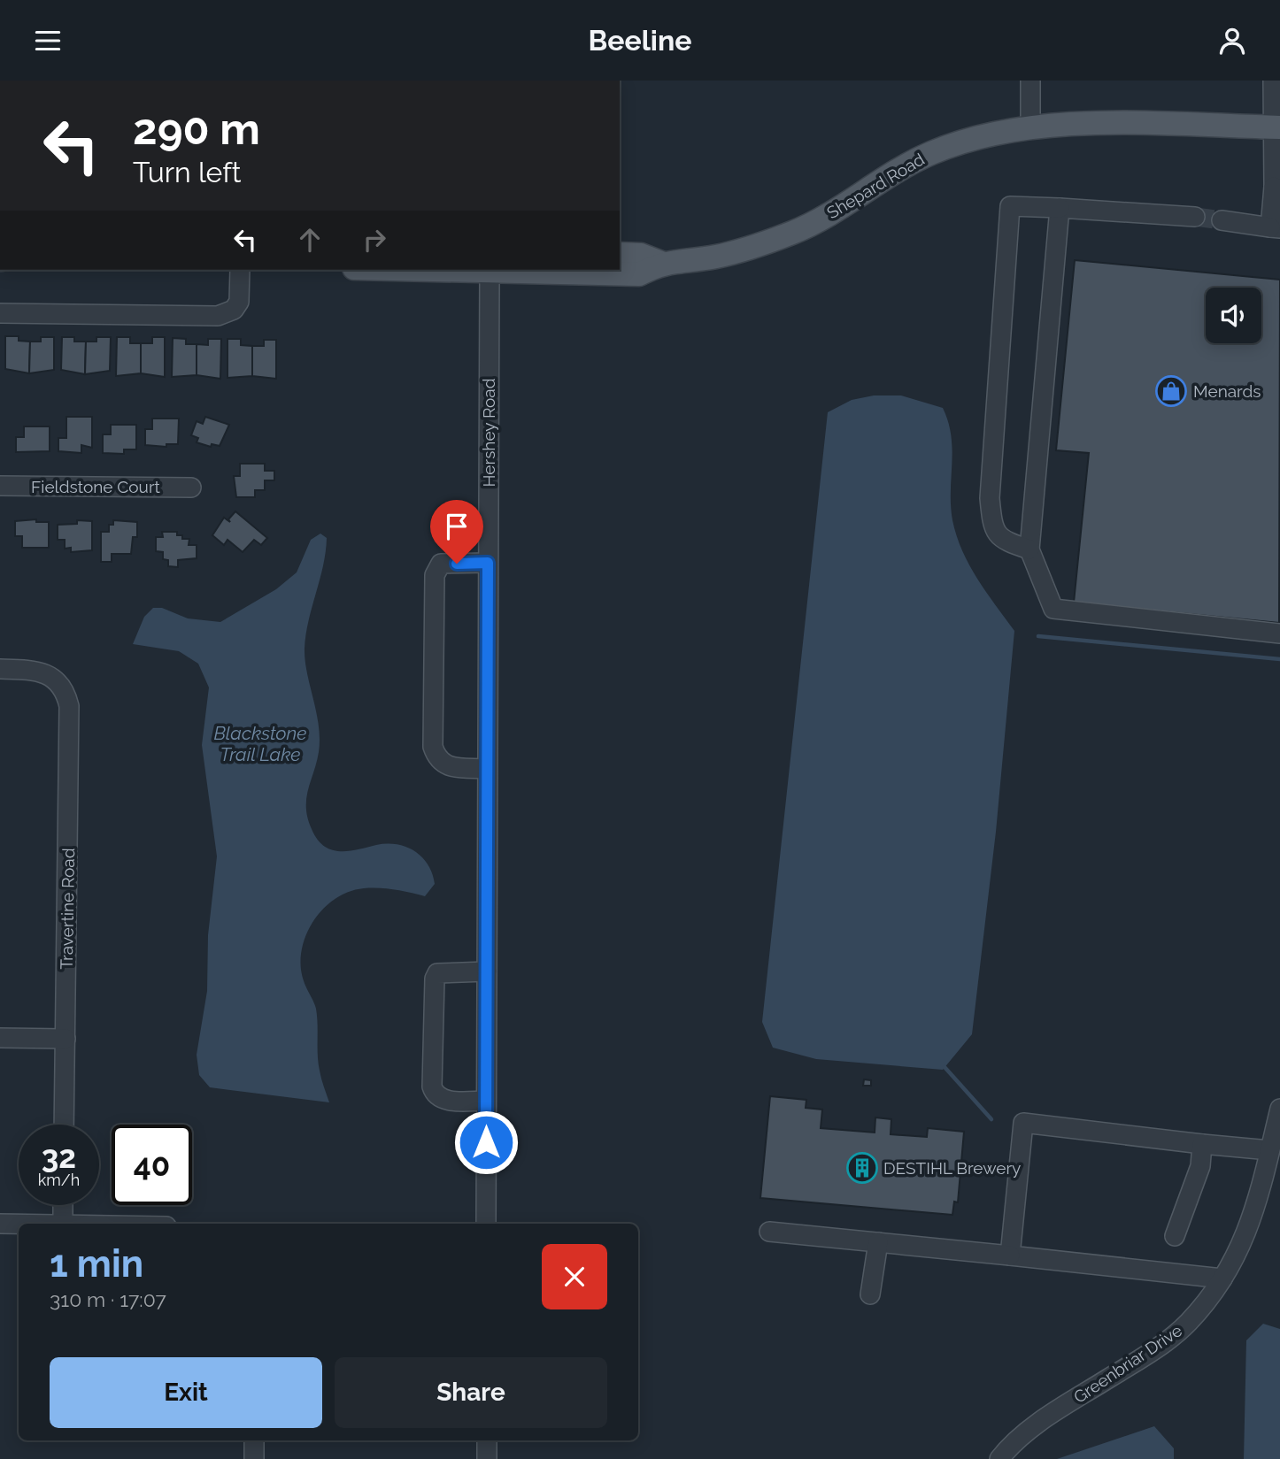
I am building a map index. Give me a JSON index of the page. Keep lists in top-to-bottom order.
{
  "streets": {
    "main road": ["Shepard Road"],
    "street": [
      "Hershey Road",
      "Fieldstone Court",
      "Travertine Road",
      "Greenbriar Drive"
    ]
  },
  "water": ["Blackstone Trail Lake"],
  "places": {
    "shop": ["Menards"],
    "building": ["DESTIHL Brewery"]
  },
  "page": {
    "header": "Beeline",
    "turn": ["290 m", "Turn left"],
    "speed": "32 km/h",
    "limit": "40",
    "heading": ["1 min", "310 m · 17:07"],
    "buttons": ["Exit", "Share"]
  }
}
